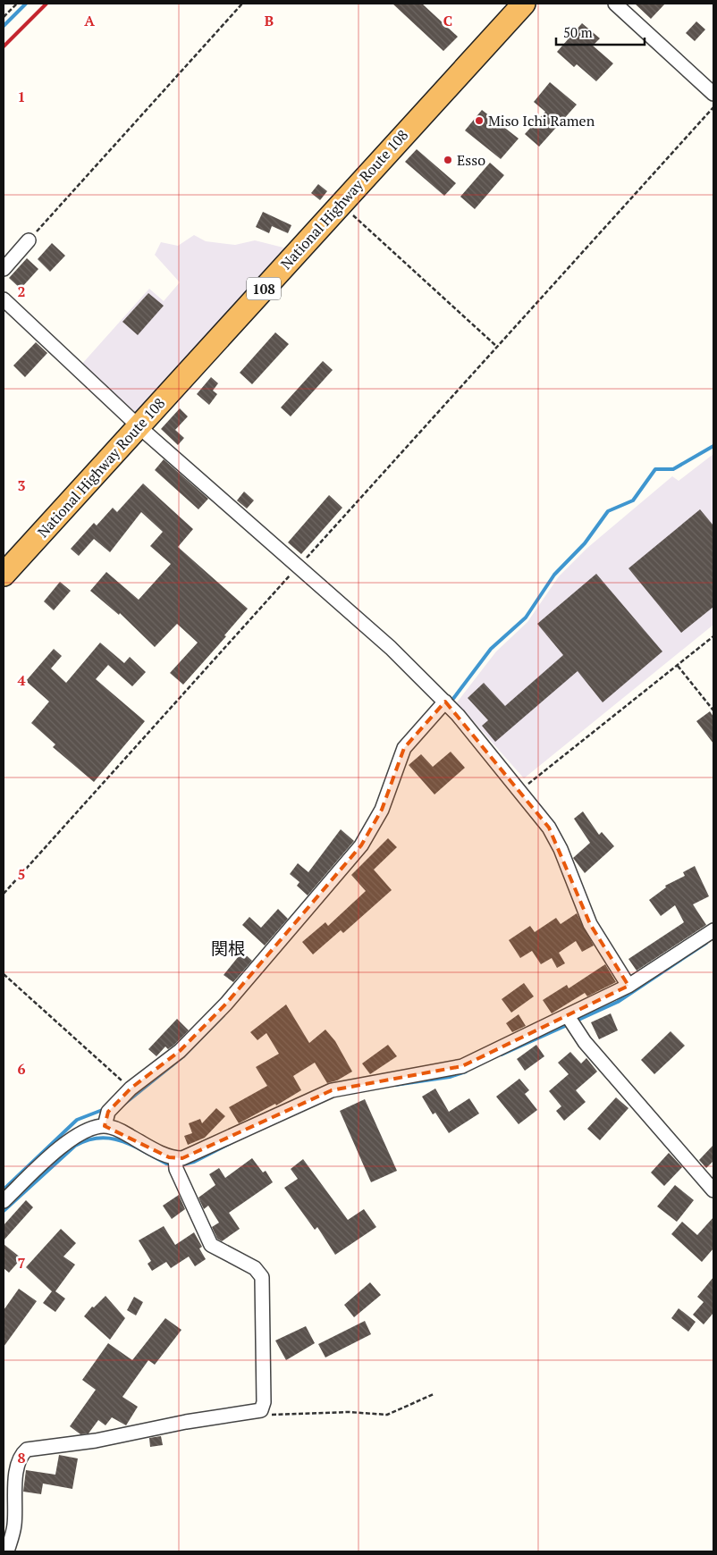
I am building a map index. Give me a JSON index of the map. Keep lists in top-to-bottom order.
{
  "streets": {
    "highway": ["National Highway Route 108", "108"]
  },
  "districts": ["関根"],
  "places": ["Miso Ichi Ramen", "Esso"],
  "scale_bar": "50 m",
  "grid": {
    "columns": ["A", "B", "C"],
    "rows": [
      "1",
      "2",
      "3",
      "4",
      "5",
      "6",
      "7",
      "8"
    ]
  }
}
